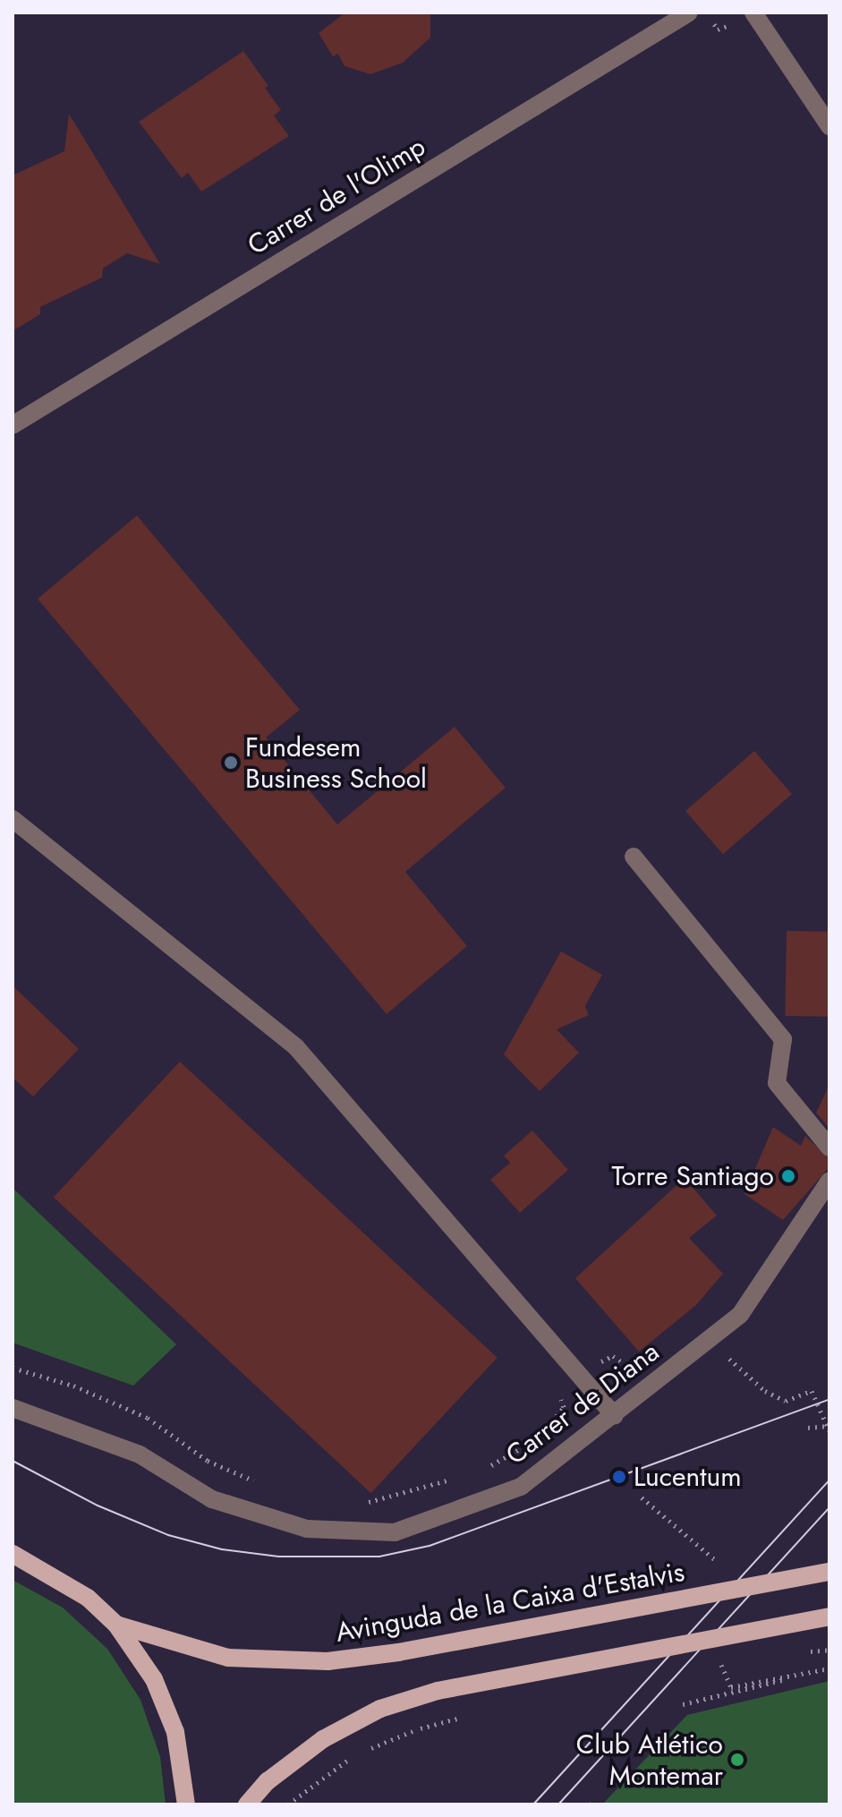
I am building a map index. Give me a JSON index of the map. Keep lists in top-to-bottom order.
{
  "streets": {
    "main road": ["Avinguda de la Caixa d'Estalvis"],
    "street": ["Carrer de l'Olimp", "Carrer de Diana"]
  },
  "places": [
    "Fundesem Business School",
    "Torre Santiago",
    "Lucentum",
    "Club Atlético Montemar"
  ]
}
